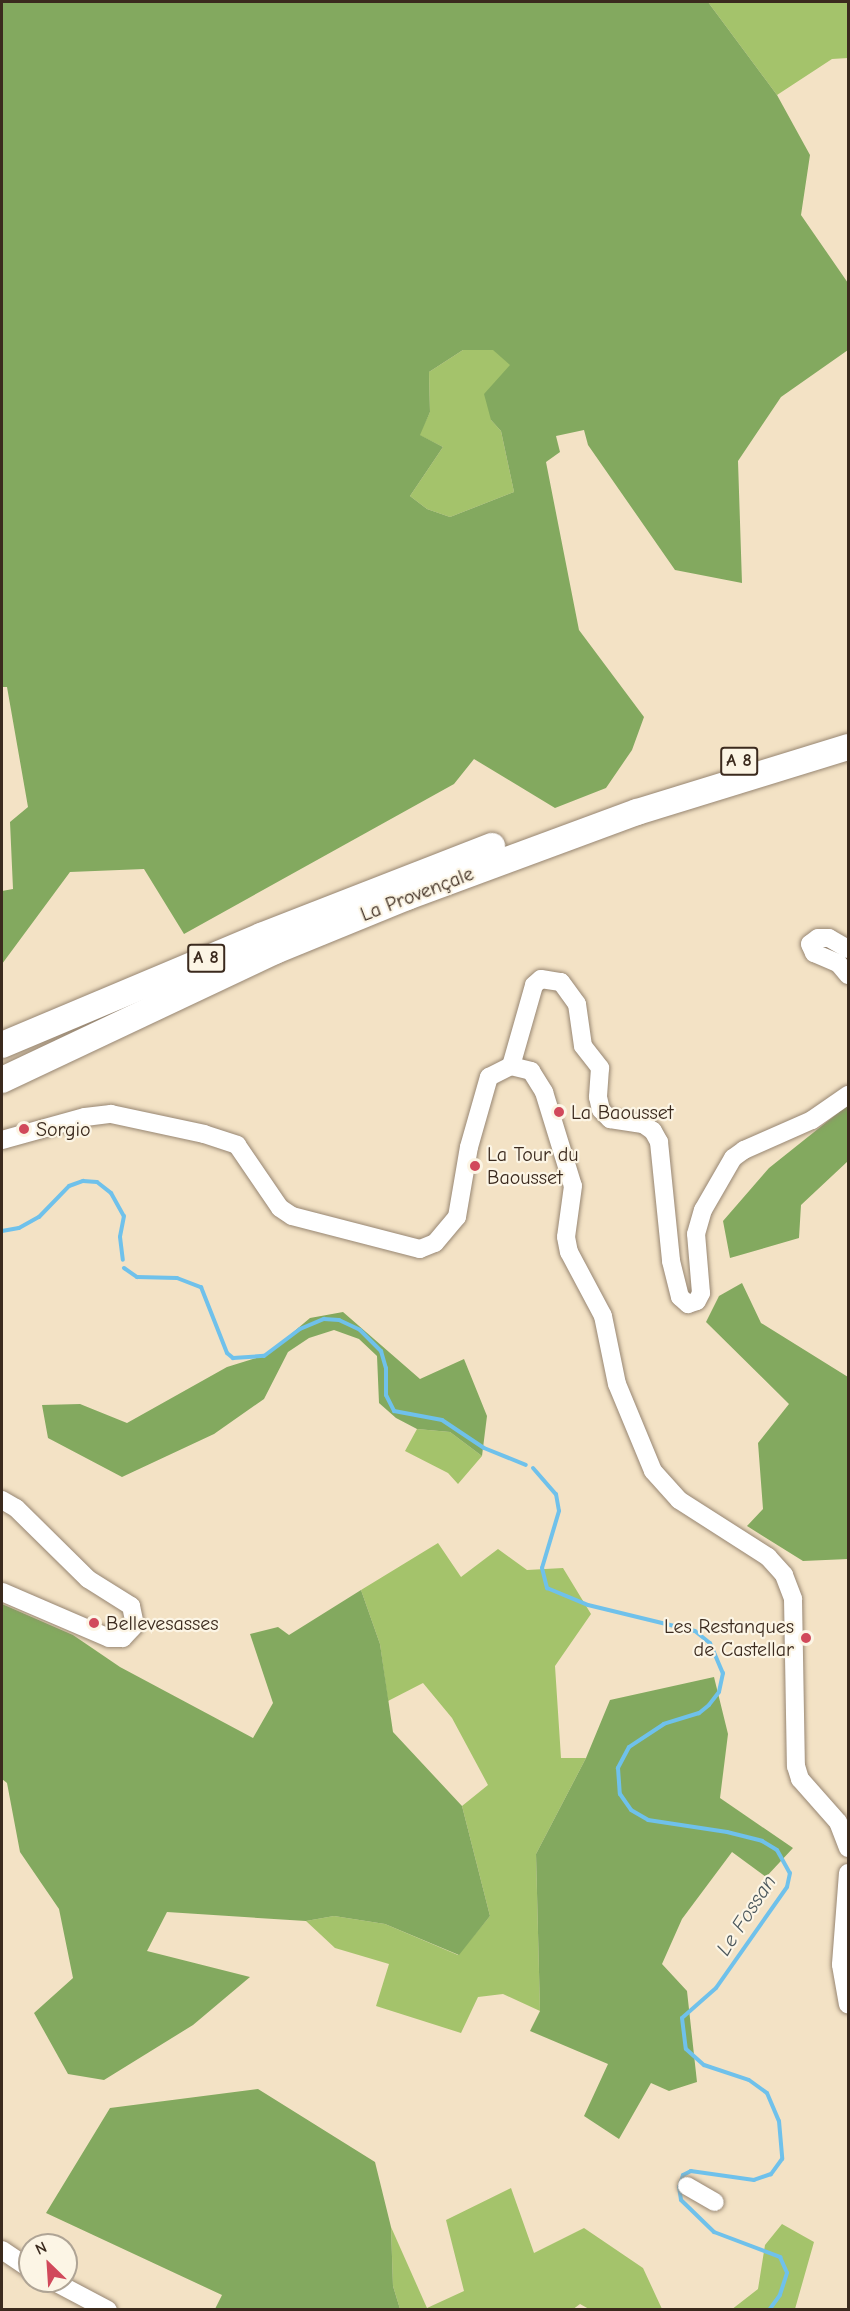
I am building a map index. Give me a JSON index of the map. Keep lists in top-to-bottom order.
{
  "streets": {
    "highway": ["A 8", "La Provençale"]
  },
  "water": ["Le Fossan"],
  "places": [
    "La Baousset",
    "Sorgio",
    "La Tour du Baousset",
    "Bellevesasses",
    "Les Restanques de Castellar"
  ],
  "north": "top left"
}
